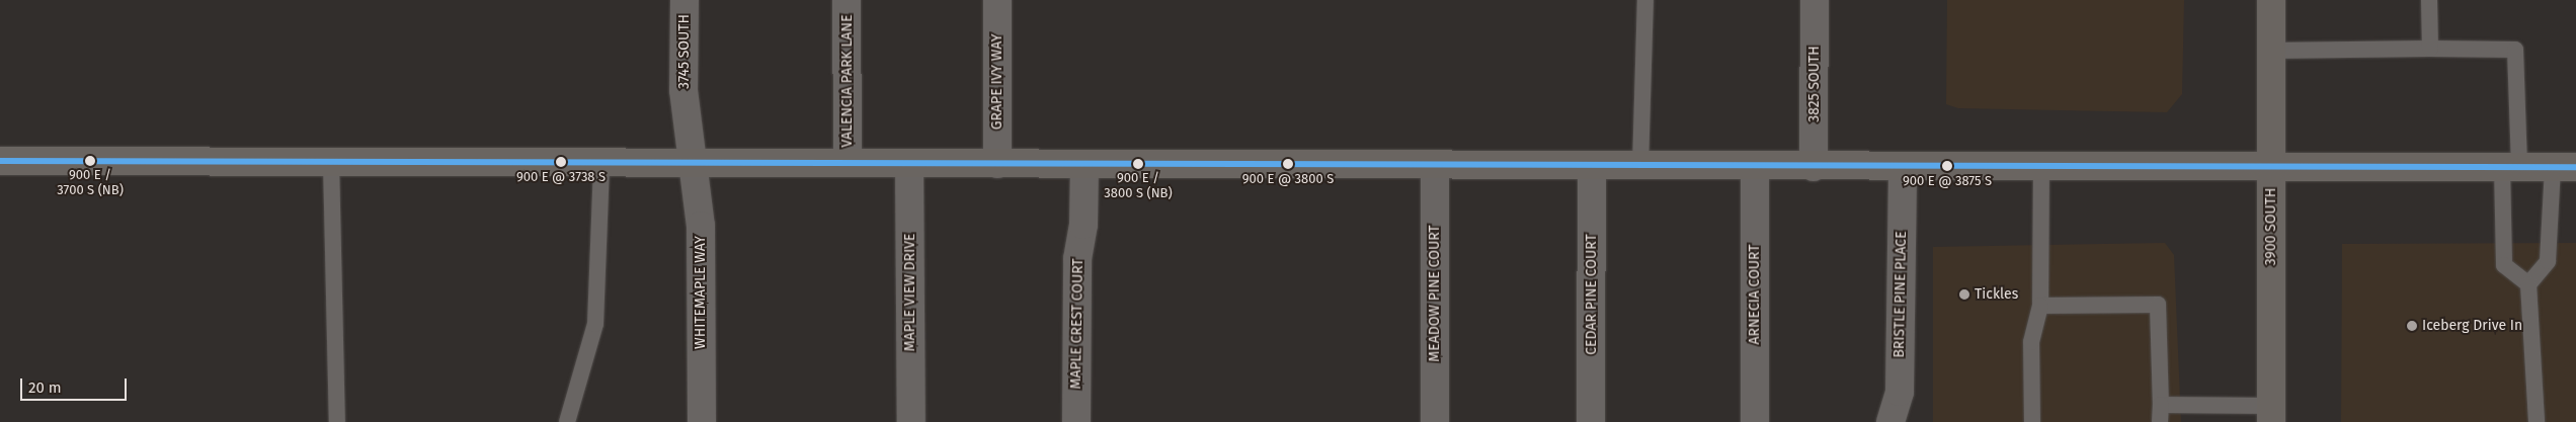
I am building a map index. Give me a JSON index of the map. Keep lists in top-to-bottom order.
{
  "streets": {
    "main road": ["3900 SOUTH"],
    "street": [
      "3745 SOUTH",
      "VALENCIA PARK LANE",
      "GRAPE IVY WAY",
      "3825 SOUTH",
      "WHITEMAPLE WAY",
      "MAPLE VIEW DRIVE",
      "MEADOW PINE COURT",
      "CEDAR PINE COURT",
      "ARNECIA COURT",
      "BRISTLE PINE PLACE",
      "MAPLE CREST COURT"
    ]
  },
  "crossings": [
    ["3745 SOUTH", "WHITEMAPLE WAY"]
  ],
  "places": [
    "900 E / 3700 S (NB)",
    "900 E @ 3738 S",
    "900 E / 3800 S (NB)",
    "900 E @ 3800 S",
    "900 E @ 3875 S",
    "Tickles",
    "Iceberg Drive In"
  ],
  "scale_bar": "20 m"
}
